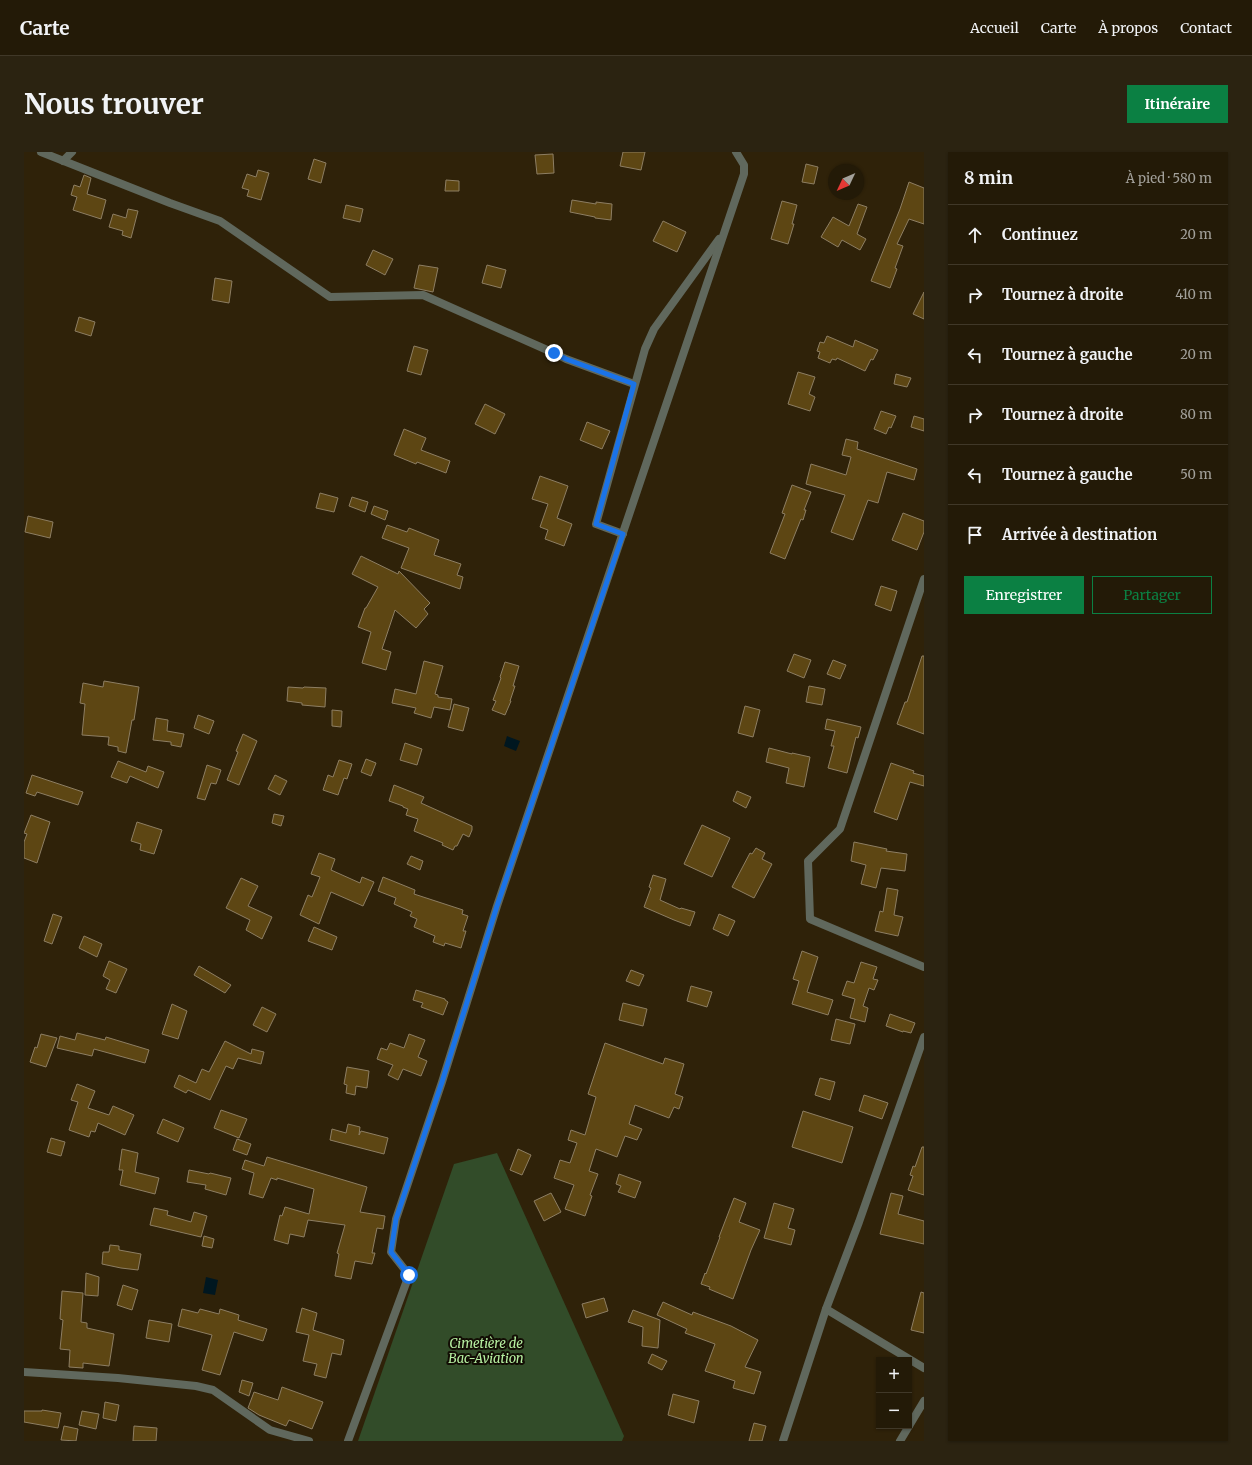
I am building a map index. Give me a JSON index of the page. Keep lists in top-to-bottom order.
{
  "parks": ["Cimetière de Bac-Aviation"],
  "north": "bottom left",
  "page": {
    "header": "Carte",
    "nav": [
      "Accueil",
      "Carte",
      "À propos",
      "Contact"
    ],
    "buttons": [
      "Itinéraire",
      ["Enregistrer", "Partager"]
    ],
    "title": "Nous trouver",
    "heading": ["8 min", "À pied · 580 m"],
    "list": [
      ["Continuez", "20 m"],
      ["Tournez à droite", "410 m"],
      ["Tournez à gauche", "20 m"],
      ["Tournez à droite", "80 m"],
      ["Tournez à gauche", "50 m"],
      "Arrivée à destination"
    ],
    "map_buttons": ["+", "−"]
  }
}
